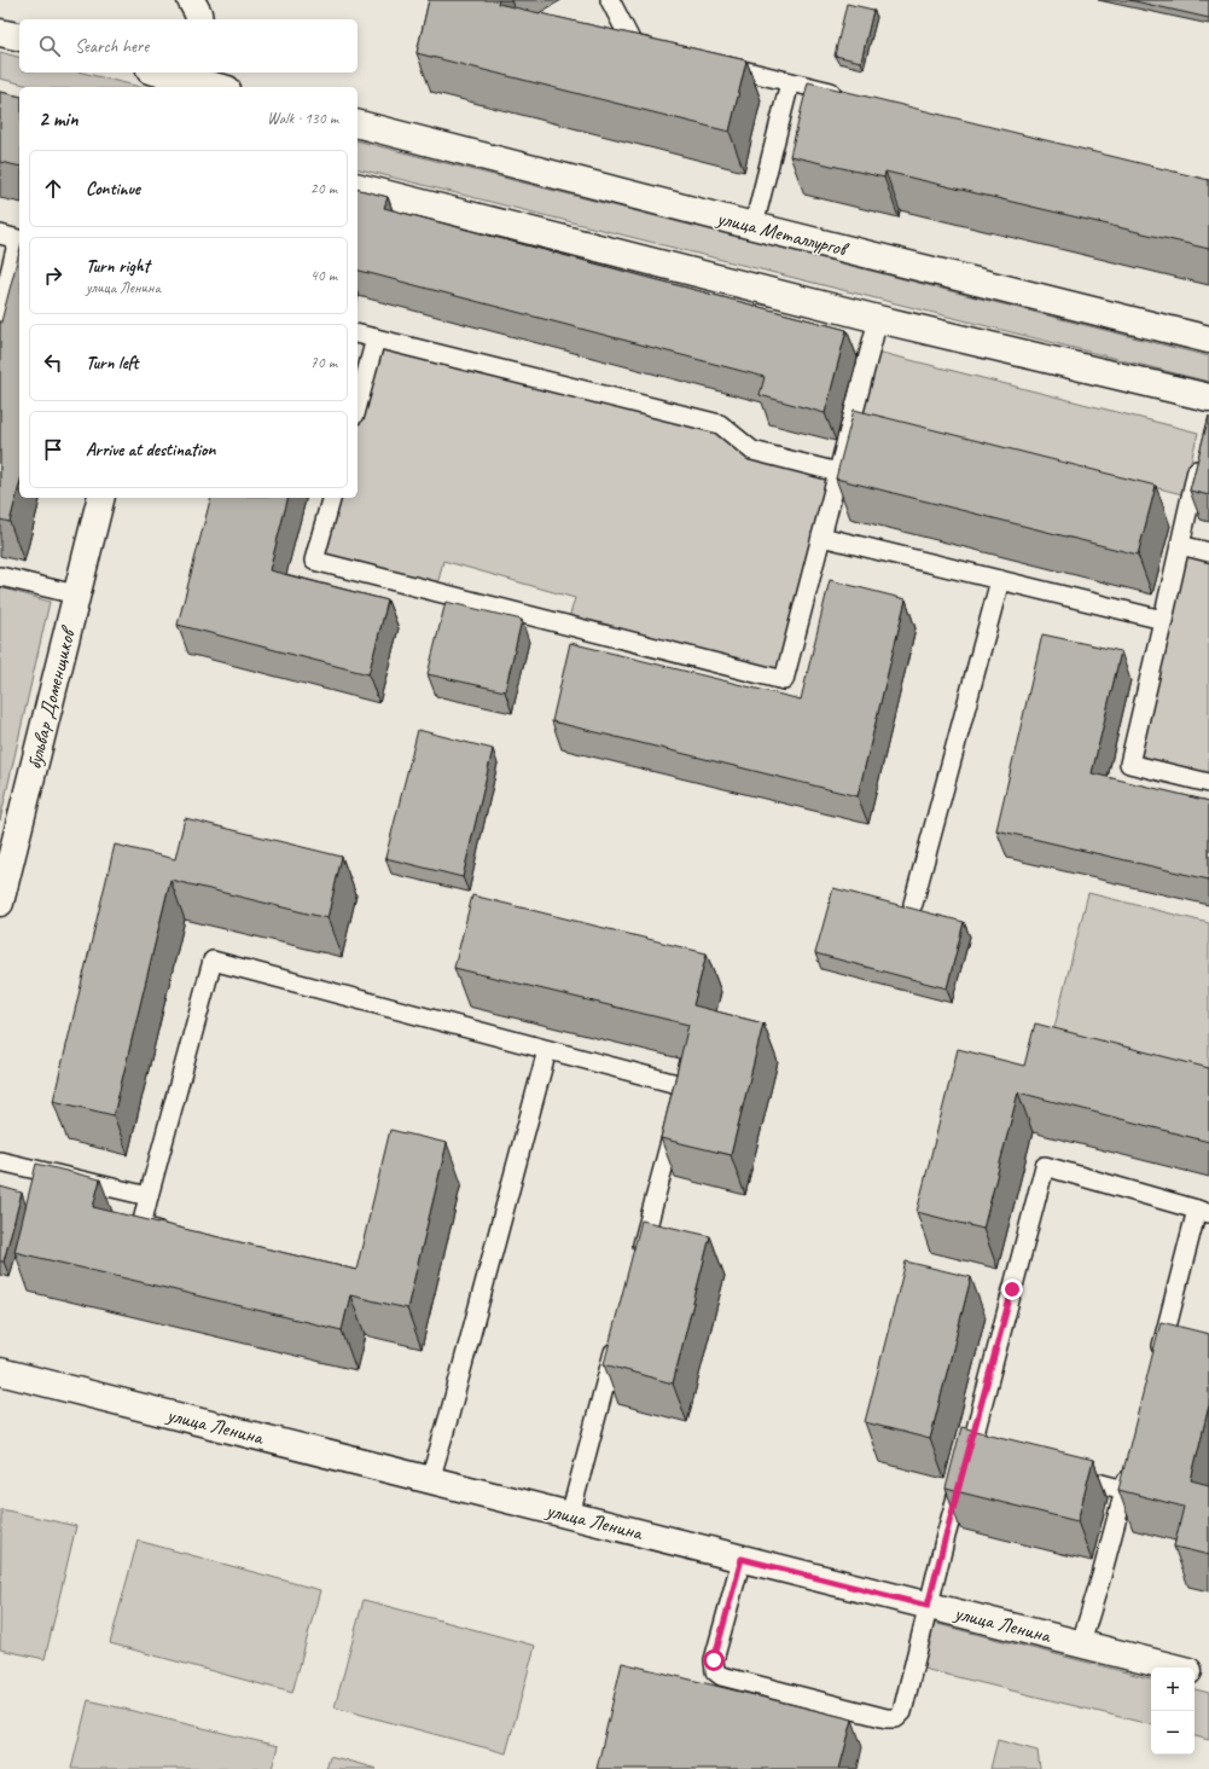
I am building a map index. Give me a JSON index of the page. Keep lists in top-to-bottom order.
{
  "streets": {
    "street": ["улица Металлургов", "бульвар Доменщиков", "улица Ленина"]
  },
  "page": {
    "search": "Search here",
    "heading": ["2 min", "Walk · 130 m"],
    "list": [
      ["Continue", "20 m"],
      ["Turn right", "улица Ленина", "40 m"],
      ["Turn left", "70 m"],
      "Arrive at destination"
    ],
    "map_buttons": ["+", "−"]
  }
}
